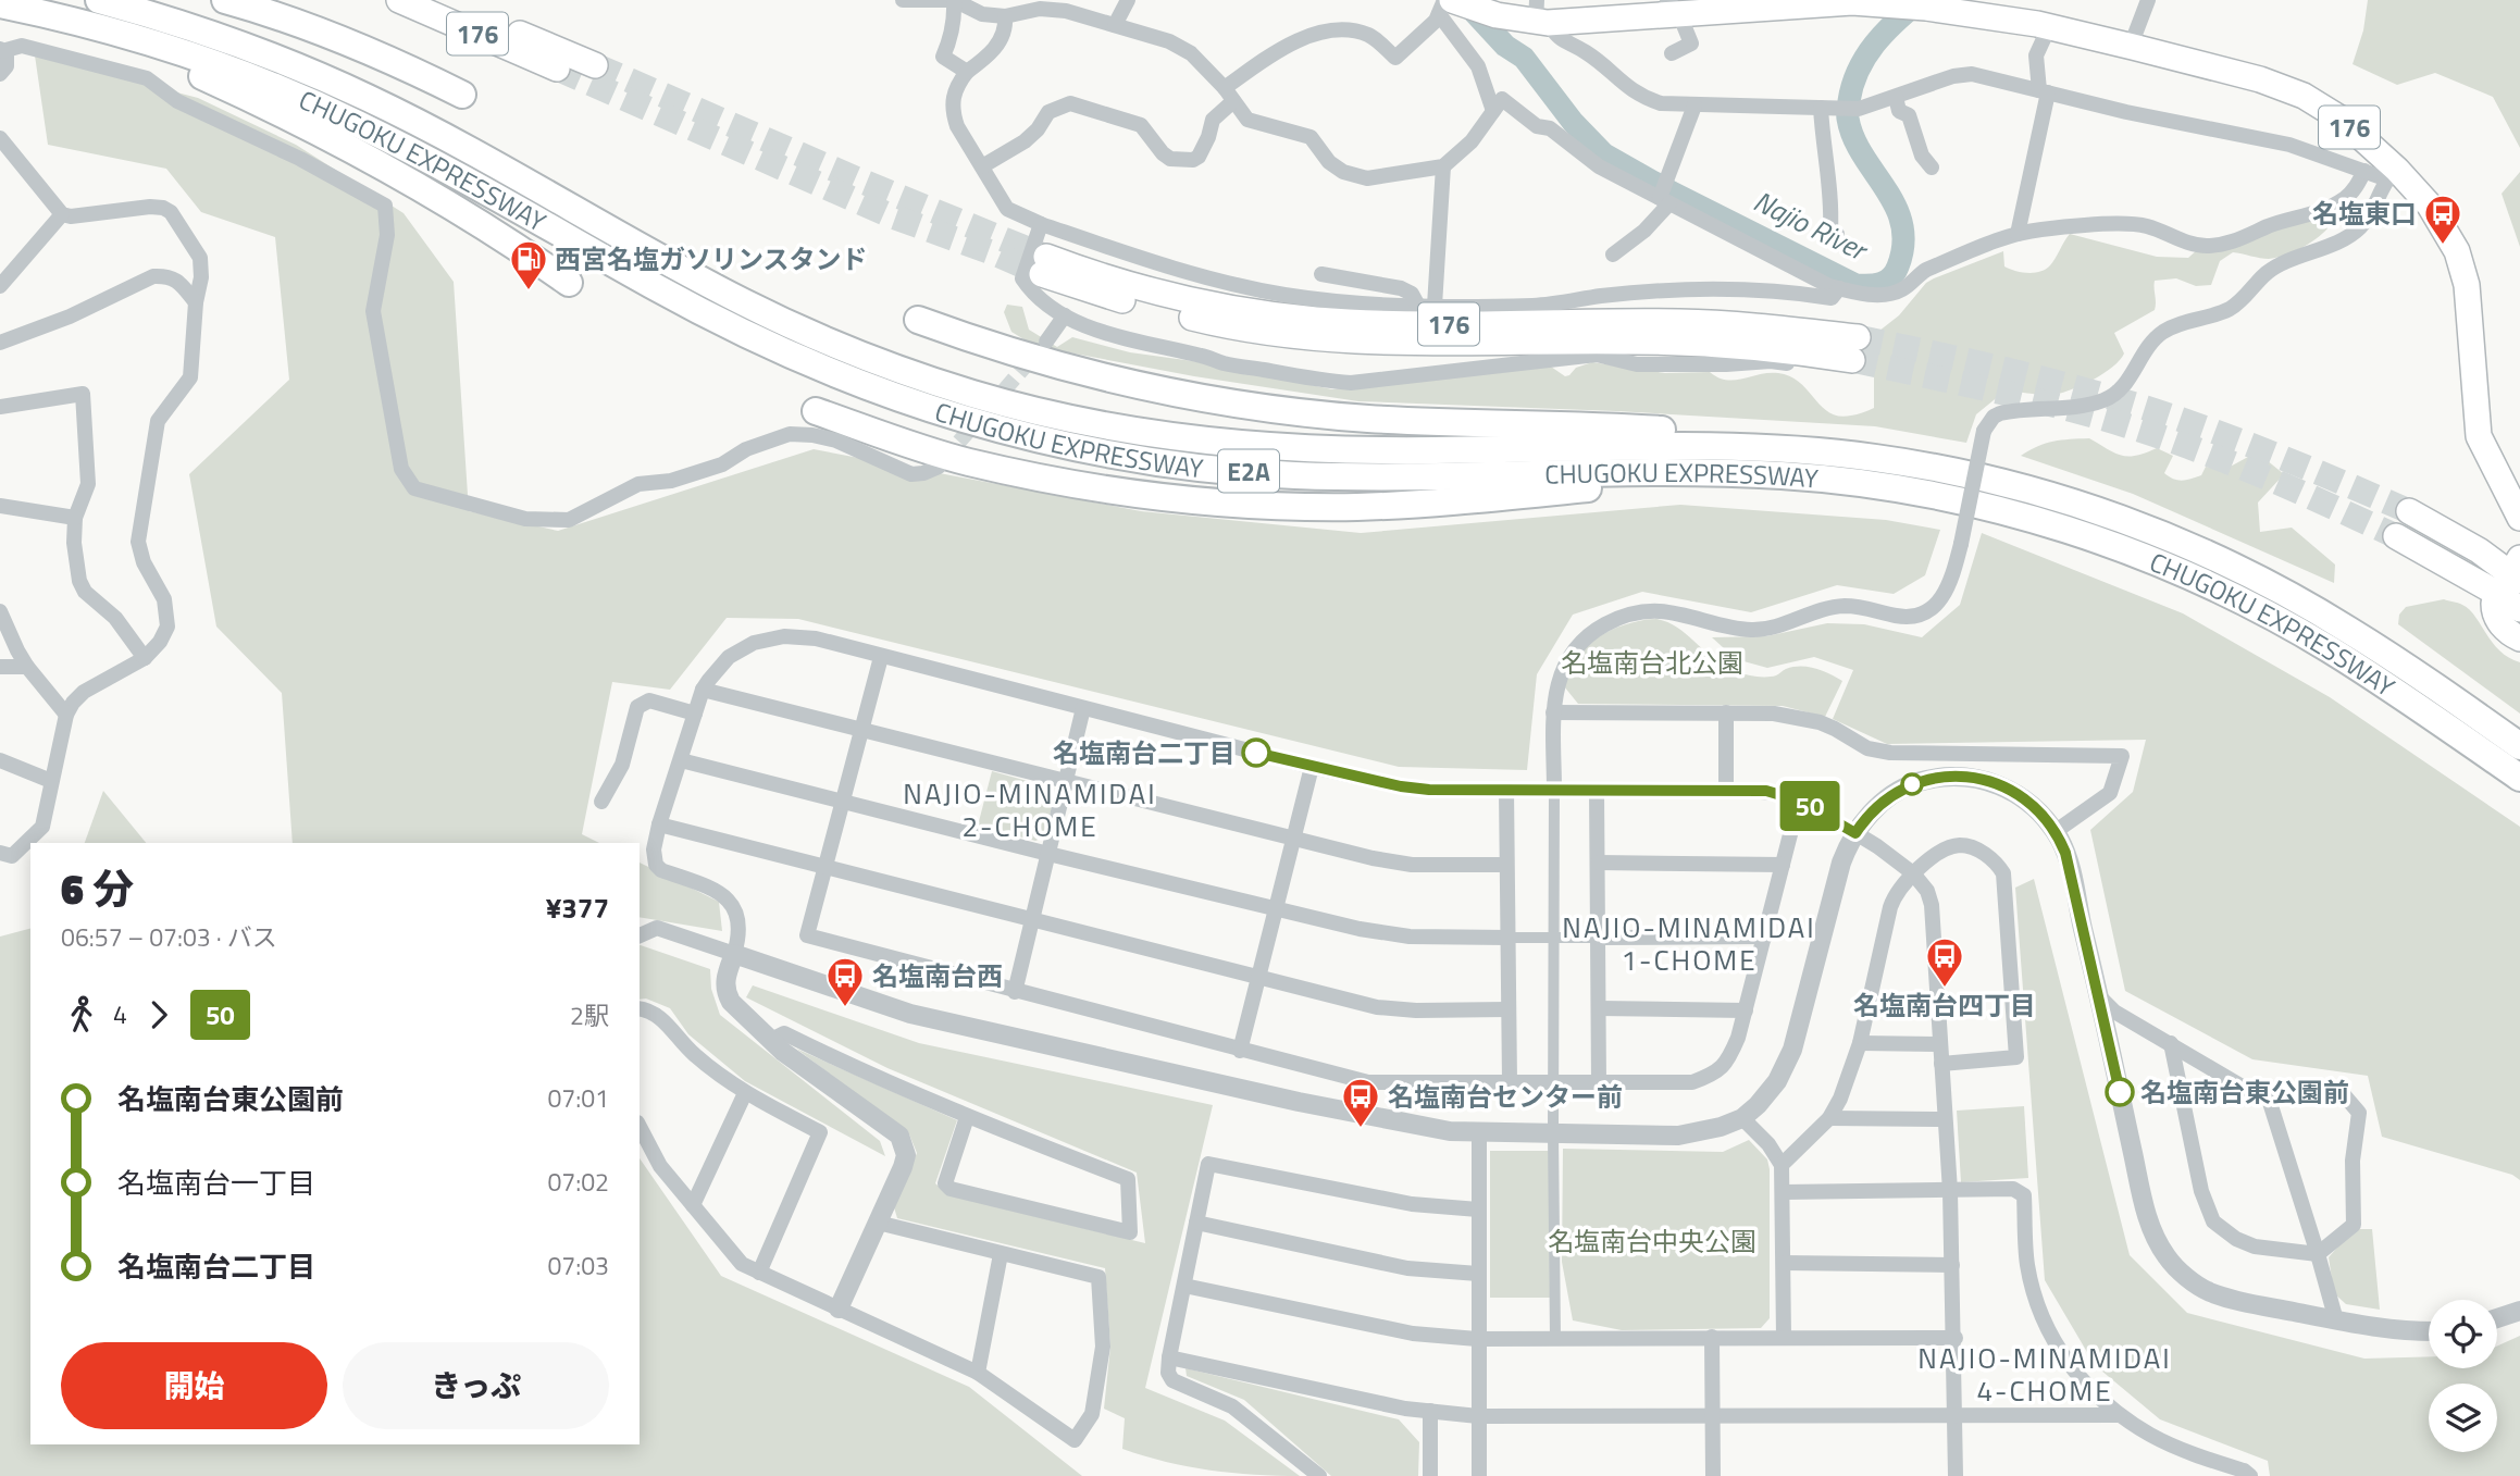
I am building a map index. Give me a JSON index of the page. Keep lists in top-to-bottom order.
{
  "streets": {
    "highway": ["176", "CHUGOKU EXPRESSWAY", "E2A"]
  },
  "districts": ["NAJIO-MINAMIDAI 2-CHOME", "NAJIO-MINAMIDAI 1-CHOME", "NAJIO-MINAMIDAI 4-CHOME"],
  "water": ["Najio River"],
  "parks": ["名塩南台北公園", "名塩南台中央公園"],
  "places": {
    "bus stop": [
      "名塩東口",
      "名塩南台四丁目",
      "名塩南台西",
      "名塩南台センター前"
    ],
    "fuel station": ["西宮名塩ガソリンスタンド"],
    "other": ["名塩南台二丁目", "名塩南台東公園前"]
  },
  "lines": ["bus line 50"],
  "page": {
    "on_map": "50",
    "heading": ["6 分", "06:57 – 07:03 · バス", "¥377"],
    "legs": ["4", "50", "2駅"],
    "list": [
      {
        "name": "名塩南台東公園前",
        "value": "07:01"
      },
      {
        "name": "名塩南台一丁目",
        "value": "07:02"
      },
      {
        "name": "名塩南台二丁目",
        "value": "07:03"
      }
    ],
    "buttons": ["開始", "きっぷ"]
  }
}
